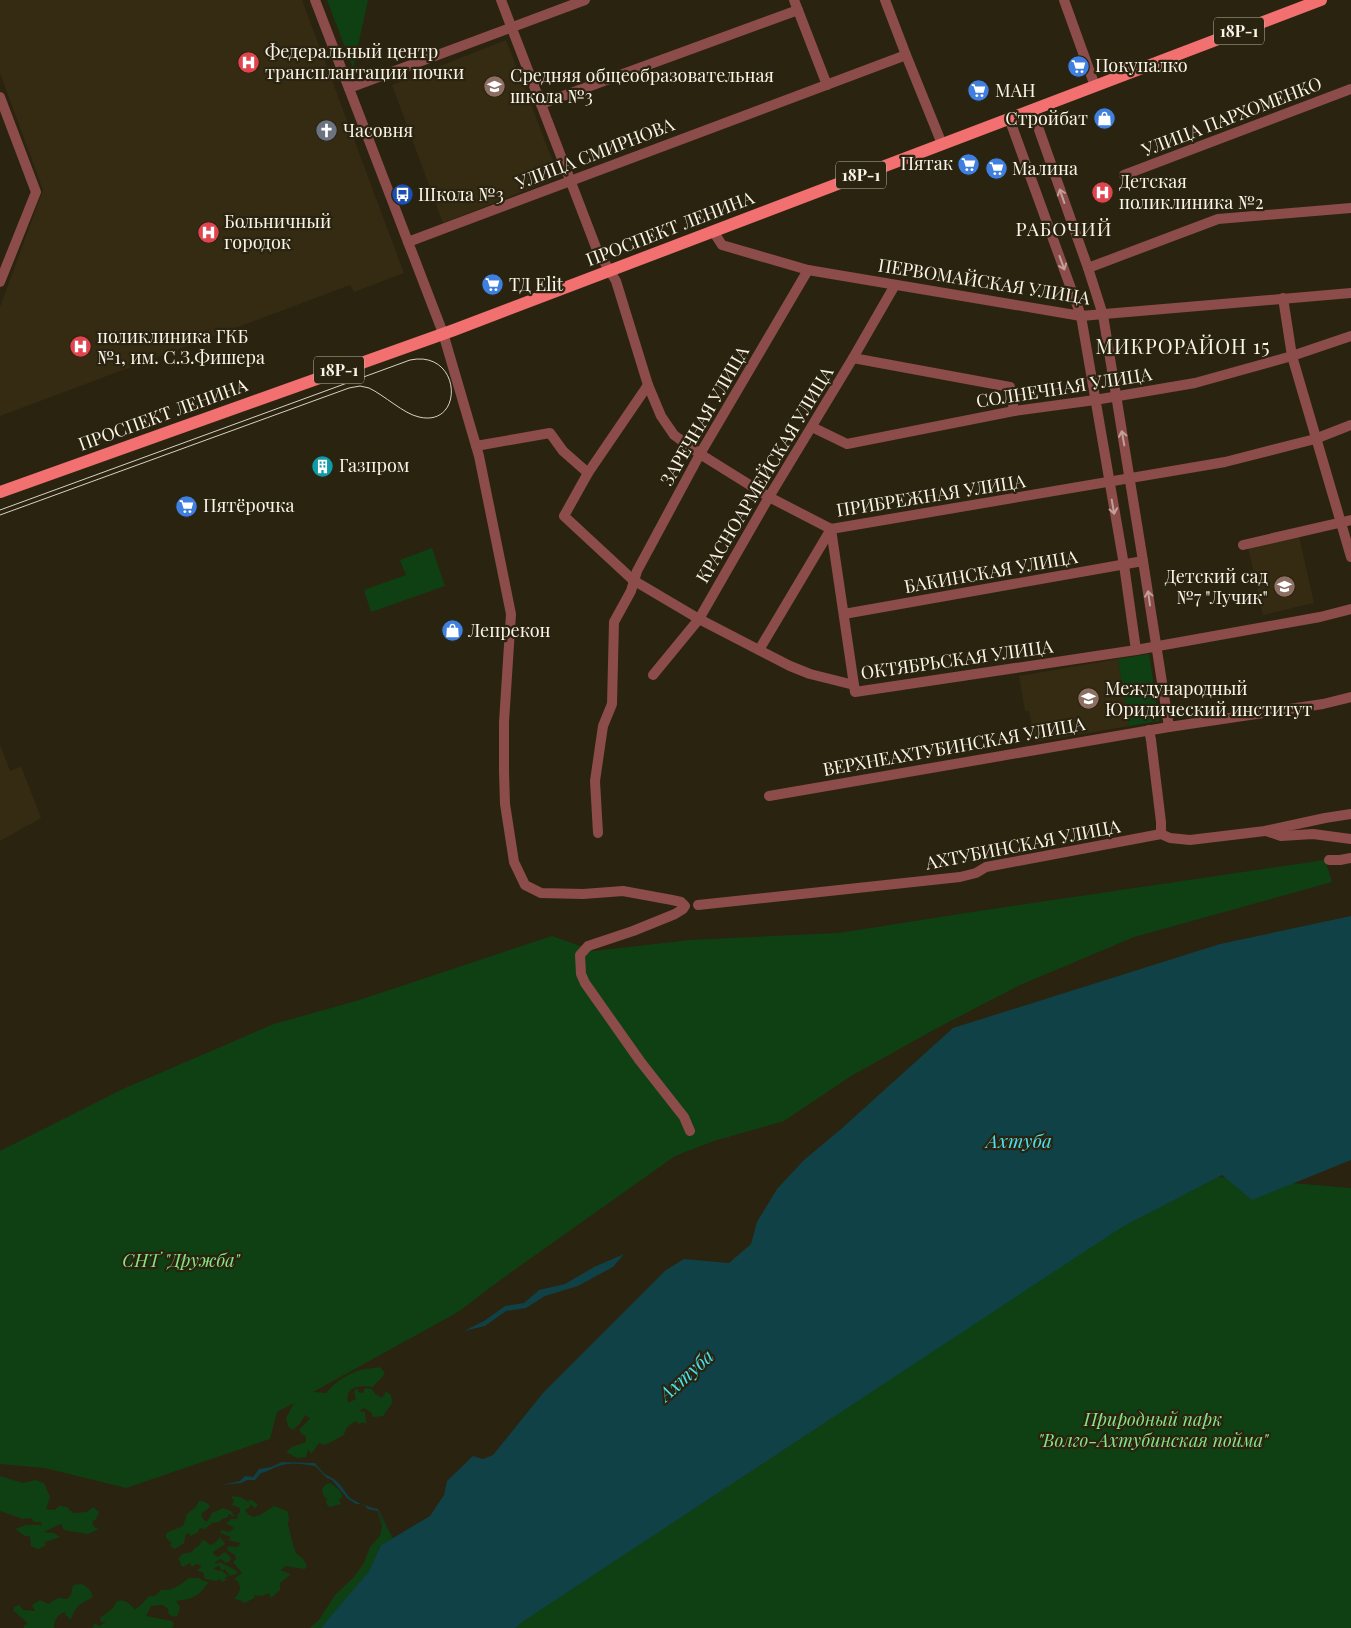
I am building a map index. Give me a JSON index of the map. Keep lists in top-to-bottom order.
{
  "streets": {
    "main road": ["18Р-1", "ПРОСПЕКТ ЛЕНИНА"],
    "street": [
      "УЛИЦА ПАРХОМЕНКО",
      "УЛИЦА СМИРНОВА",
      "ПЕРВОМАЙСКАЯ УЛИЦА",
      "СОЛНЕЧНАЯ УЛИЦА",
      "ЗАРЕЧНАЯ УЛИЦА",
      "КРАСНОАРМЕЙСКАЯ УЛИЦА",
      "ПРИБРЕЖНАЯ УЛИЦА",
      "БАКИНСКАЯ УЛИЦА",
      "ОКТЯБРЬСКАЯ УЛИЦА",
      "ВЕРХНЕАХТУБИНСКАЯ УЛИЦА",
      "АХТУБИНСКАЯ УЛИЦА"
    ]
  },
  "crossings": [
    ["УЛИЦА СМИРНОВА", "ПРИБРЕЖНАЯ УЛИЦА"],
    ["ПРОСПЕКТ ЛЕНИНА", "ПЕРВОМАЙСКАЯ УЛИЦА"],
    ["ПРОСПЕКТ ЛЕНИНА", "ПРИБРЕЖНАЯ УЛИЦА"],
    ["ПЕРВОМАЙСКАЯ УЛИЦА", "ЗАРЕЧНАЯ УЛИЦА"],
    ["ПЕРВОМАЙСКАЯ УЛИЦА", "КРАСНОАРМЕЙСКАЯ УЛИЦА"],
    ["СОЛНЕЧНАЯ УЛИЦА", "КРАСНОАРМЕЙСКАЯ УЛИЦА"],
    ["ЗАРЕЧНАЯ УЛИЦА", "ПРИБРЕЖНАЯ УЛИЦА"],
    ["ЗАРЕЧНАЯ УЛИЦА", "ОКТЯБРЬСКАЯ УЛИЦА"],
    ["КРАСНОАРМЕЙСКАЯ УЛИЦА", "ПРИБРЕЖНАЯ УЛИЦА"],
    ["КРАСНОАРМЕЙСКАЯ УЛИЦА", "ОКТЯБРЬСКАЯ УЛИЦА"],
    ["ПРИБРЕЖНАЯ УЛИЦА", "ОКТЯБРЬСКАЯ УЛИЦА"]
  ],
  "districts": ["РАБОЧИЙ", "МИКРОРАЙОН 15"],
  "water": ["Ахтуба"],
  "parks": ["СНТ \"Дружба\"", "Природный парк \"Волго-Ахтубинская пойма\""],
  "places": {
    "hospital": [
      "Федеральный центр трансплантации почки",
      "Детская поликлиника №2",
      "Больничный городок",
      "поликлиника ГКБ №1, им. С.З.Фишера"
    ],
    "supermarket": [
      "Покупалко",
      "МАН",
      "Пятак",
      "Малина",
      "ТД Elit",
      "Пятёрочка"
    ],
    "school or university": ["Средняя общеобразовательная школа №3", "Детский сад №7 \"Лучик\"", "Международный Юридический институт"],
    "shop": ["Стройбат", "Лепрекон"],
    "church": ["Часовня"],
    "bus stop": ["Школа №3"],
    "building": ["Газпром"]
  }
}
